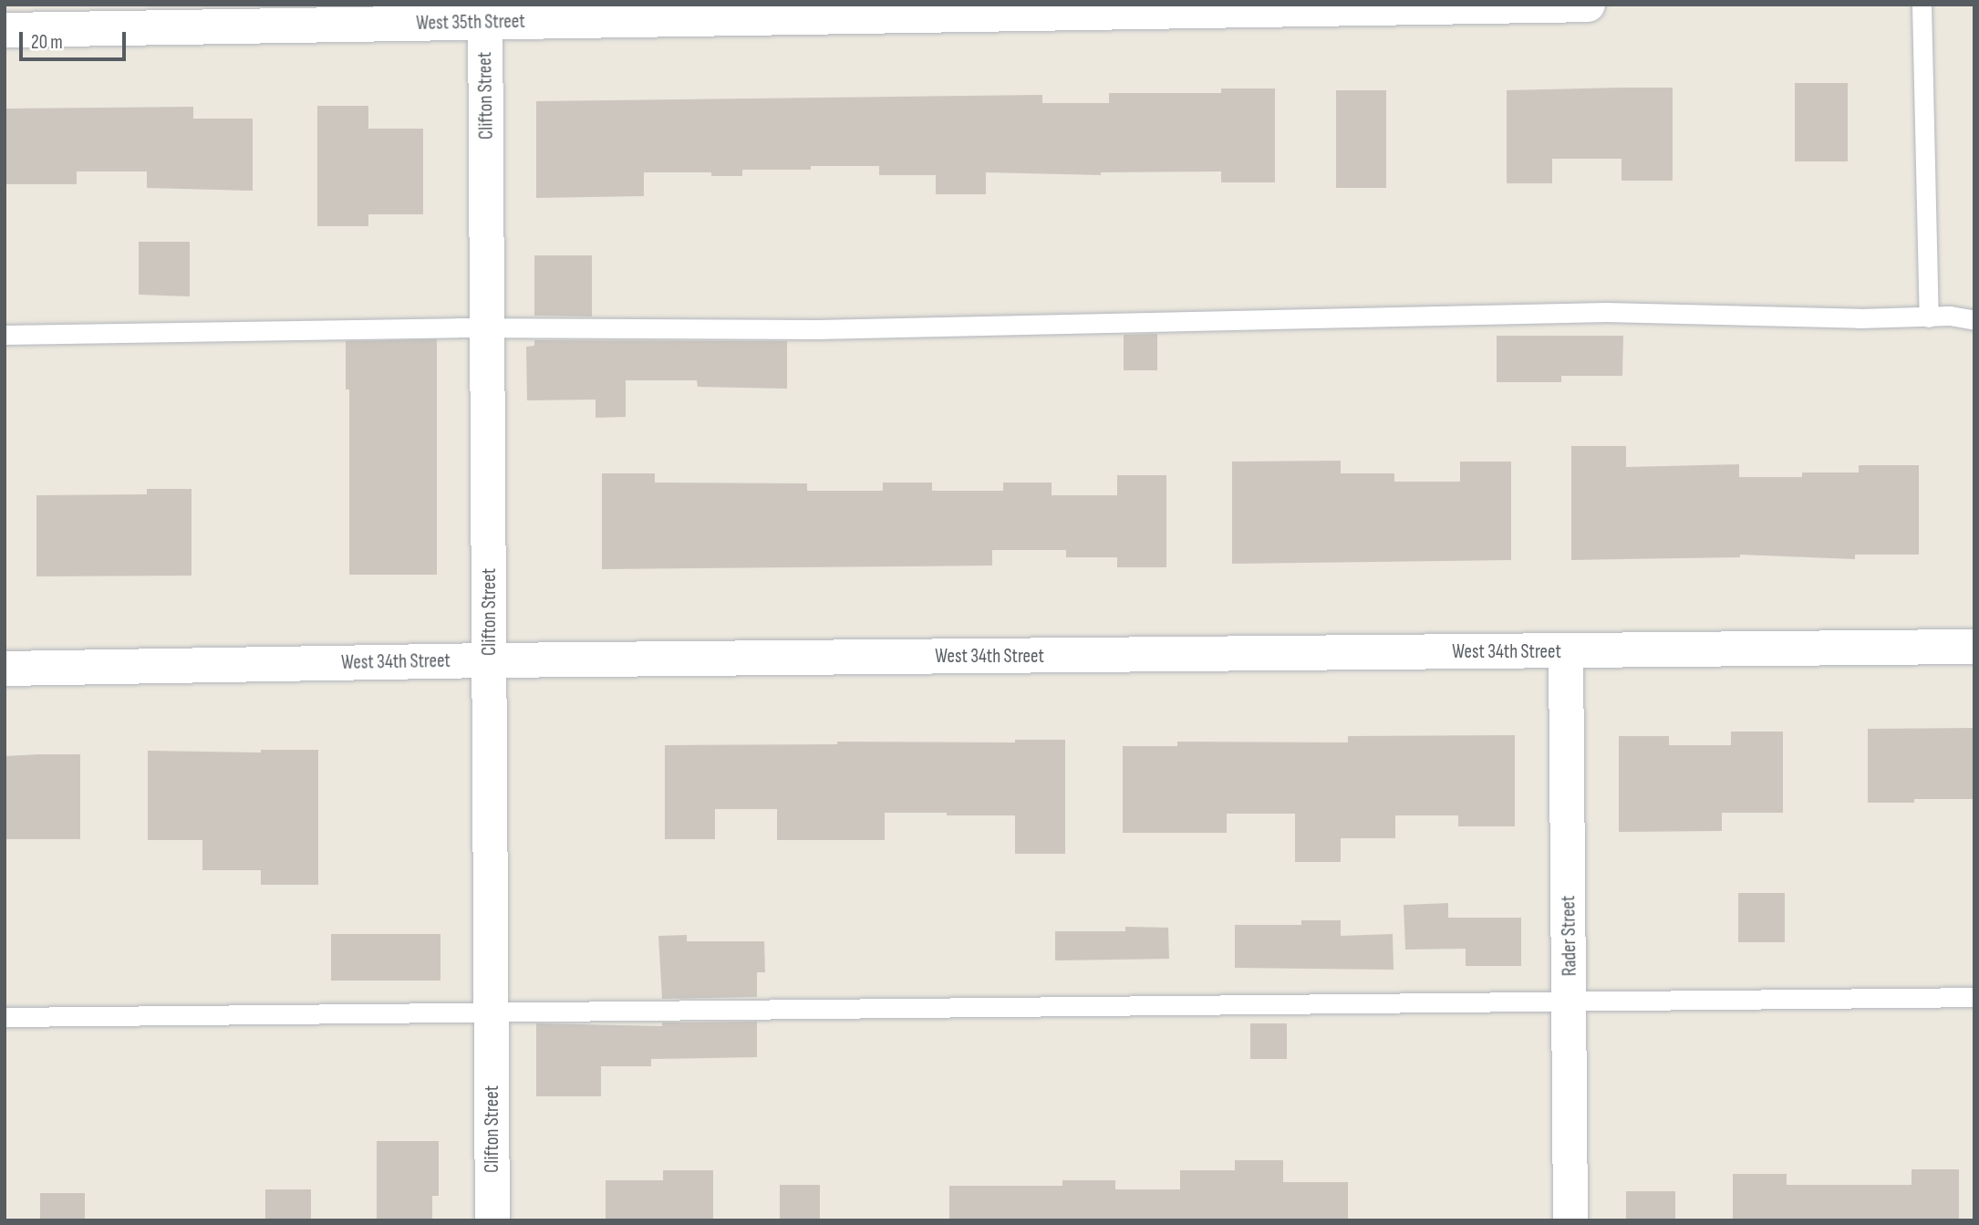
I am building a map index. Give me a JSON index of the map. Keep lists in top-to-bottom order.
{
  "streets": {
    "street": [
      "West 35th Street",
      "Clifton Street",
      "West 34th Street",
      "Rader Street"
    ]
  },
  "crossings": [
    ["West 35th Street", "Clifton Street"],
    ["Clifton Street", "West 34th Street"],
    ["West 34th Street", "Rader Street"]
  ],
  "scale_bar": "20 m"
}
